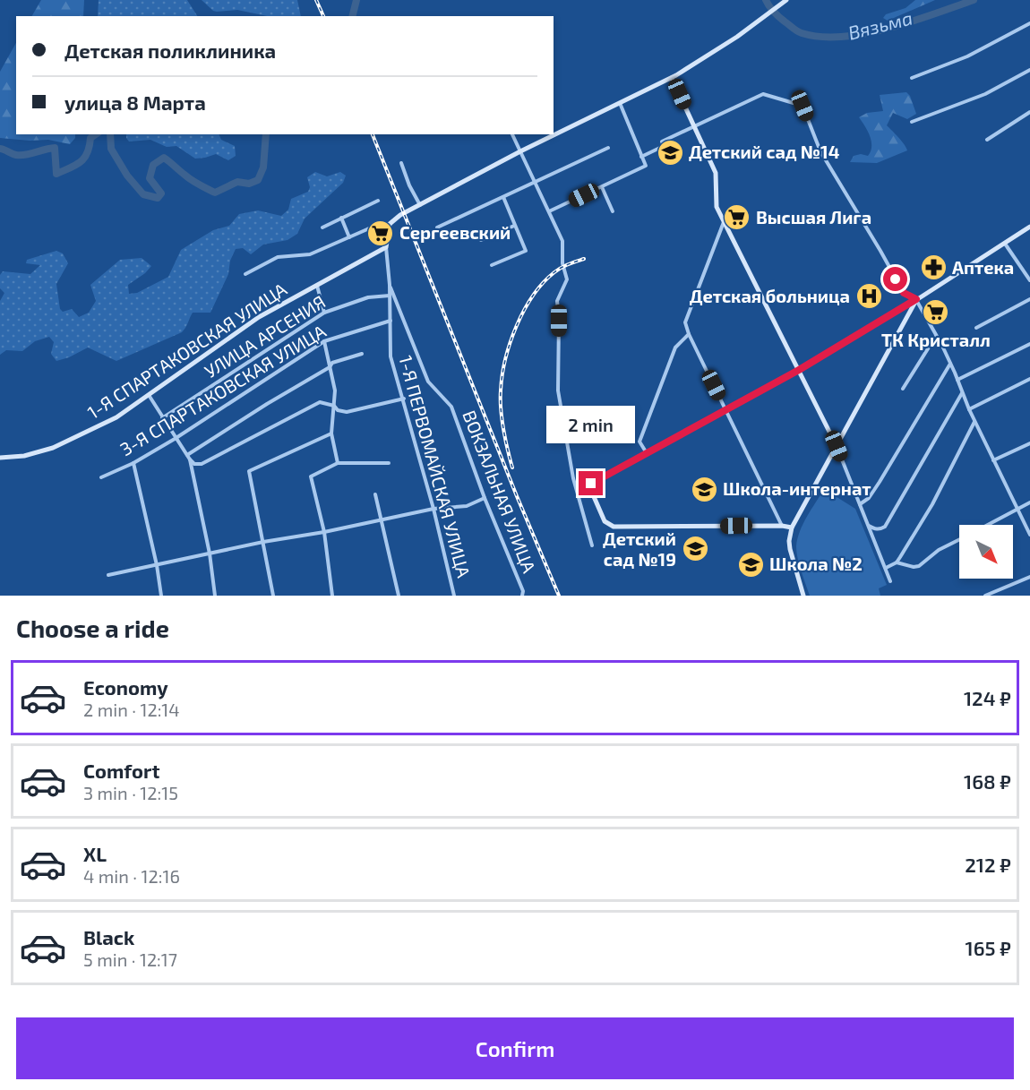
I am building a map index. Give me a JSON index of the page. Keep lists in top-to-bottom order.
{
  "streets": {
    "street": [
      "УЛИЦА АРСЕНИЯ",
      "1-Я СПАРТАКОВСКАЯ УЛИЦА",
      "3-Я СПАРТАКОВСКАЯ УЛИЦА",
      "1-Я ПЕРВОМАЙСКАЯ УЛИЦА",
      "ВОКЗАЛЬНАЯ УЛИЦА"
    ]
  },
  "crossings": [
    ["УЛИЦА АРСЕНИЯ", "1-Я ПЕРВОМАЙСКАЯ УЛИЦА"],
    ["1-Я СПАРТАКОВСКАЯ УЛИЦА", "1-Я ПЕРВОМАЙСКАЯ УЛИЦА"],
    ["3-Я СПАРТАКОВСКАЯ УЛИЦА", "1-Я ПЕРВОМАЙСКАЯ УЛИЦА"],
    ["1-Я ПЕРВОМАЙСКАЯ УЛИЦА", "ВОКЗАЛЬНАЯ УЛИЦА"]
  ],
  "water": ["Вязьма"],
  "places": {
    "school or university": [
      "Детский сад №14",
      "Школа-интернат",
      "Детский сад №19",
      "Школа №2"
    ],
    "supermarket": ["Высшая Лига", "Сергеевский", "ТК Кристалл"],
    "pharmacy": ["Аптека"],
    "hospital": ["Детская больница"]
  },
  "north": "bottom right",
  "page": {
    "banner": ["Детская поликлиника", "улица 8 Марта"],
    "bubble": "2 min",
    "heading": "Choose a ride",
    "list": [
      {
        "name": "Economy",
        "note": "2 min · 12:14",
        "value": "124 ₽"
      },
      {
        "name": "Comfort",
        "note": "3 min · 12:15",
        "value": "168 ₽"
      },
      {
        "name": "XL",
        "note": "4 min · 12:16",
        "value": "212 ₽"
      },
      {
        "name": "Black",
        "note": "5 min · 12:17",
        "value": "165 ₽"
      }
    ],
    "buttons": "Confirm"
  }
}
